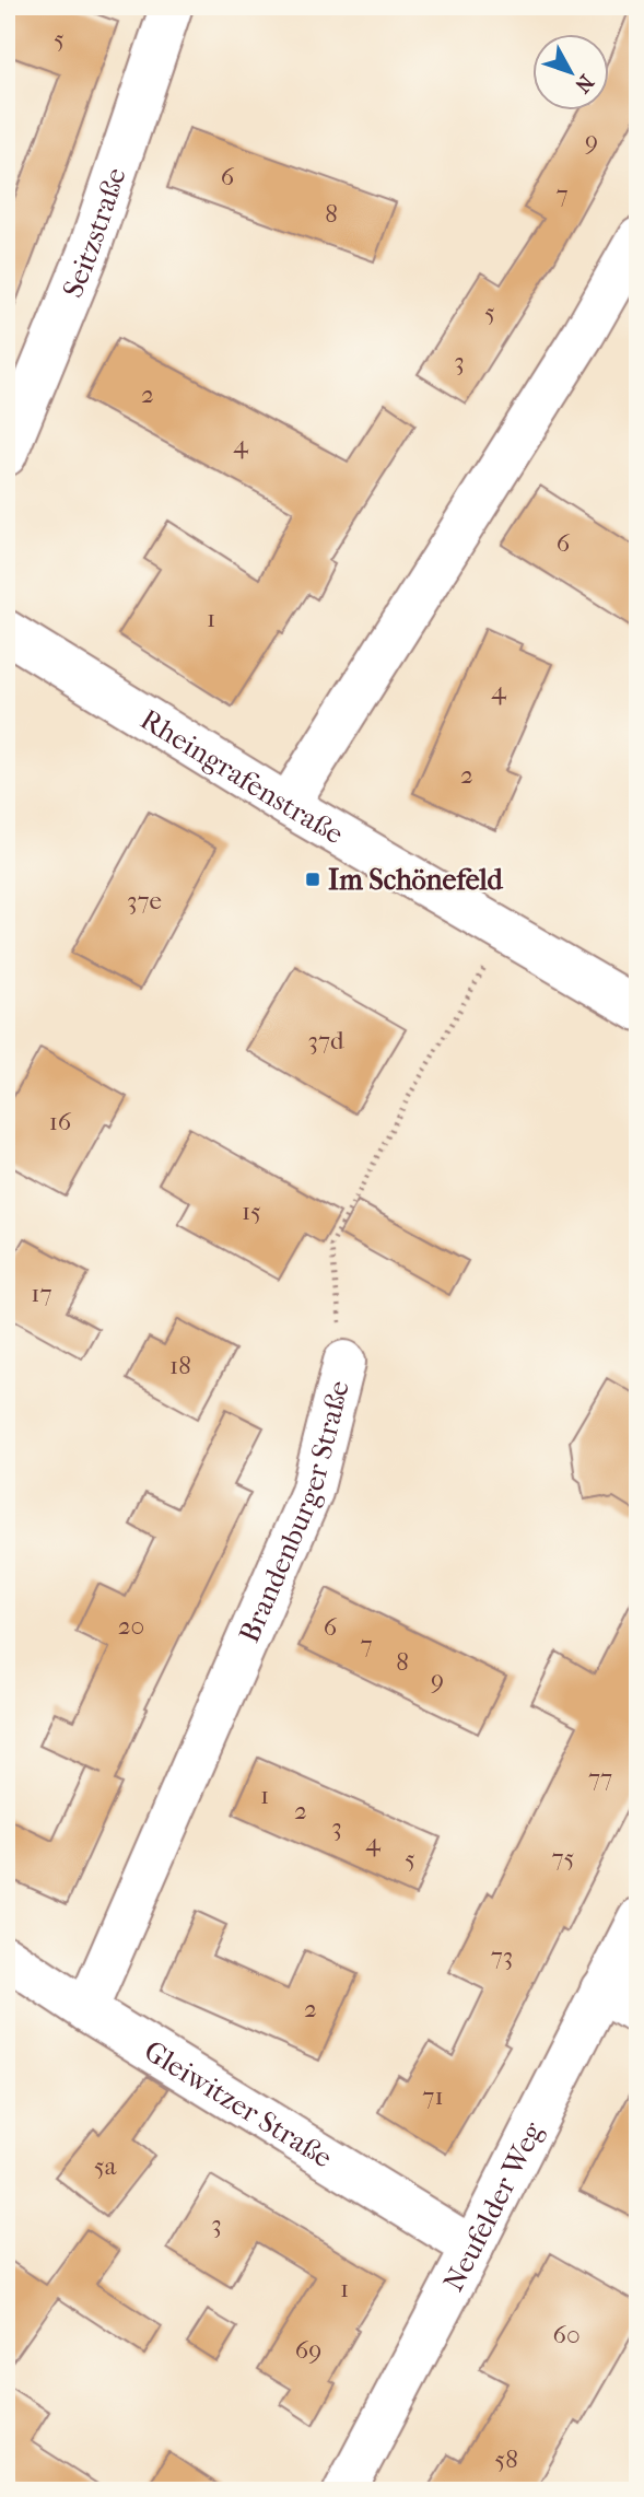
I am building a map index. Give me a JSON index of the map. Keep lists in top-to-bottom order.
{
  "streets": {
    "street": [
      "Seitzstraße",
      "Rheingrafenstraße",
      "Brandenburger Straße",
      "Gleiwitzer Straße",
      "Neufelder Weg"
    ]
  },
  "crossings": [
    ["Rheingrafenstraße", "Brandenburger Straße"],
    ["Brandenburger Straße", "Gleiwitzer Straße"],
    ["Gleiwitzer Straße", "Neufelder Weg"]
  ],
  "places": {
    "transit": ["Im Schönefeld"]
  },
  "house_numbers": [
    "5",
    "9",
    "6",
    "7",
    "8",
    "5",
    "3",
    "2",
    "4",
    "6",
    "1",
    "4",
    "2",
    "37e",
    "37d",
    "16",
    "15",
    "17",
    "18",
    "20",
    "6",
    "7",
    "8",
    "9",
    "77",
    "1",
    "2",
    "3",
    "4",
    "75",
    "5",
    "73",
    "2",
    "71",
    "5a",
    "3",
    "1",
    "60",
    "69",
    "58"
  ],
  "north": "bottom right"
}
